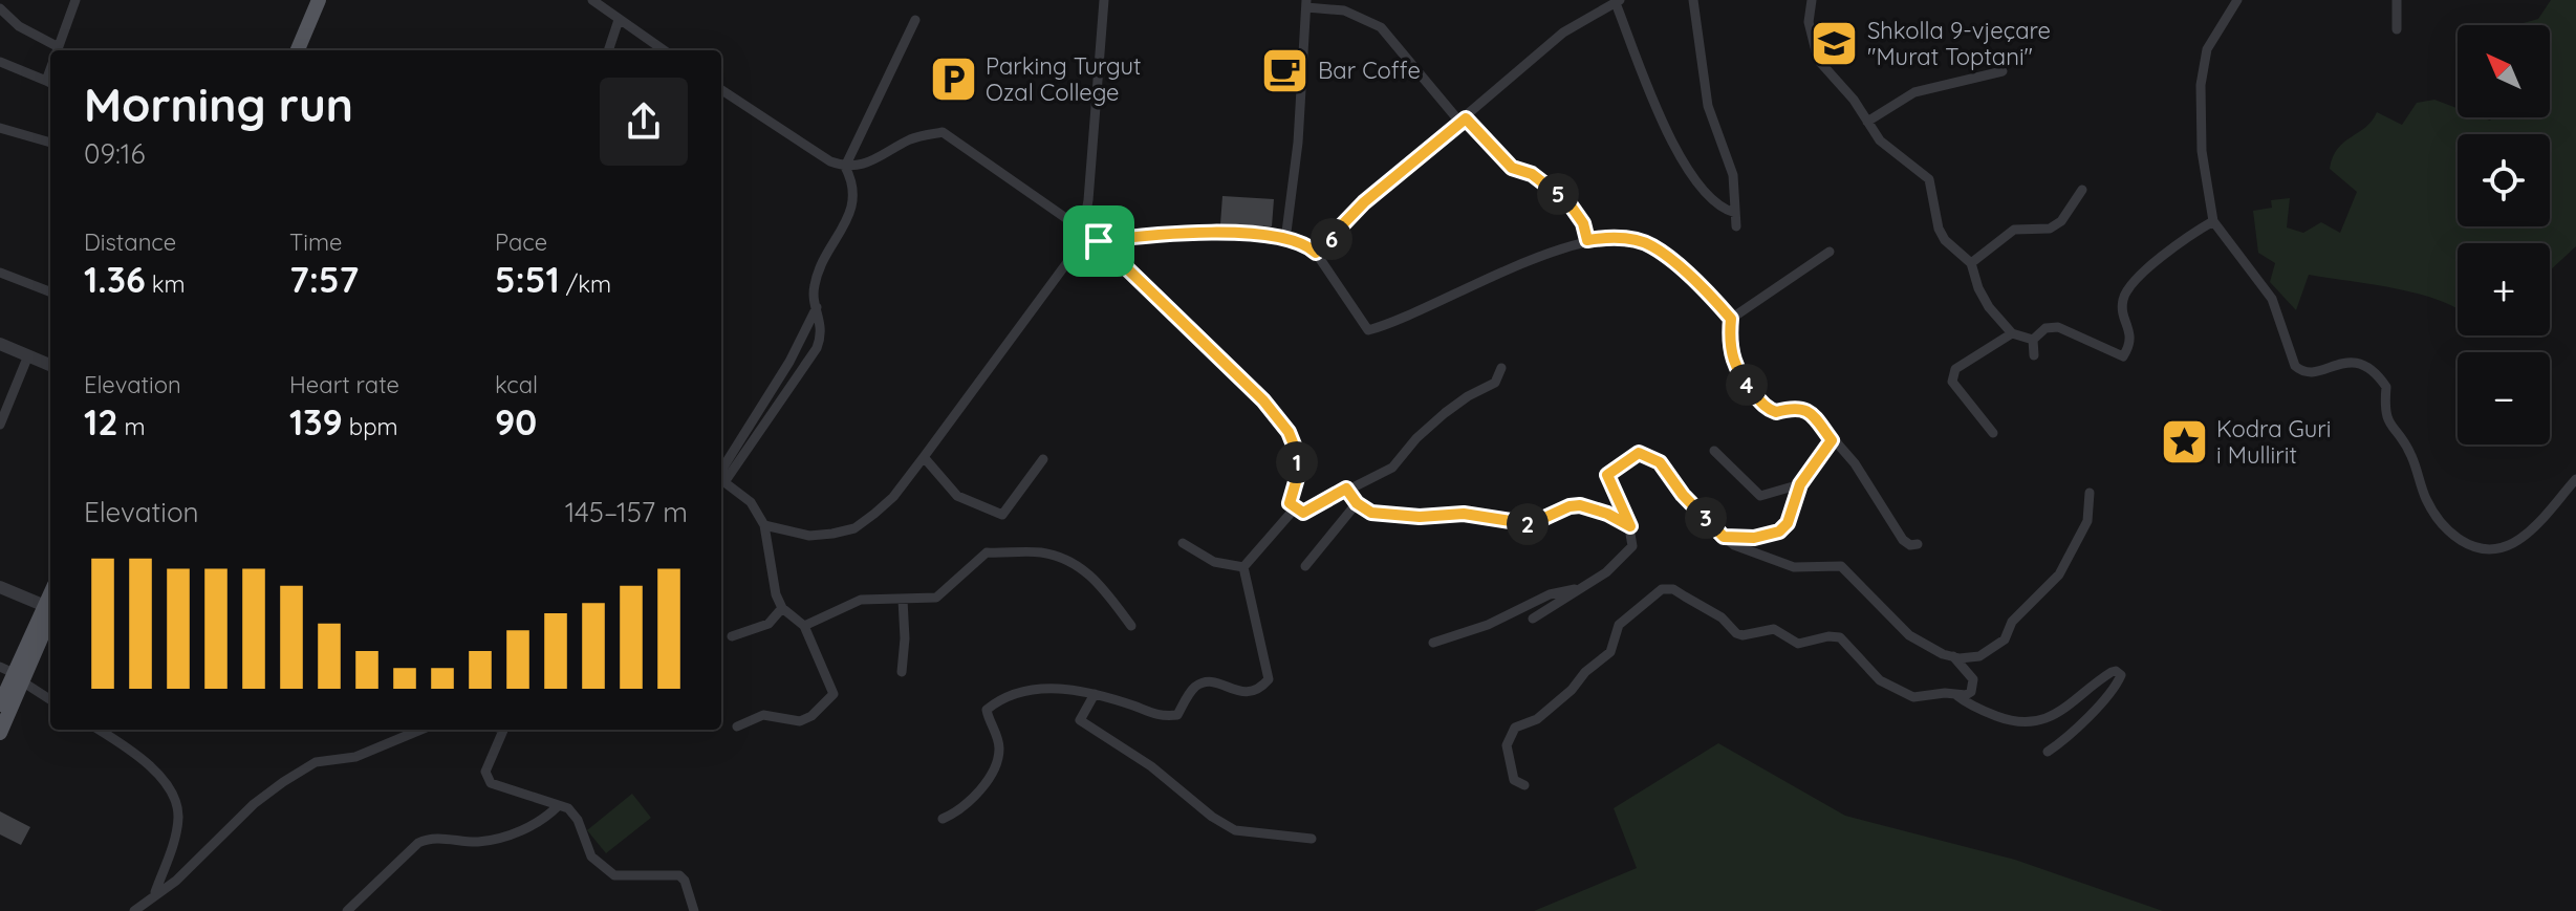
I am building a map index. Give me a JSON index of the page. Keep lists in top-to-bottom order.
{
  "places": {
    "school or university": ["Shkolla 9-vjeçare \"Murat Toptani\""],
    "cafe": ["Bar Coffe"],
    "parking": ["Parking Turgut Ozal College"],
    "place": ["Kodra Guri i Mullirit"]
  },
  "north": "top left",
  "page": {
    "map_buttons": ["+", "−"],
    "heading": ["Morning run", "09:16"],
    "pins": [
      "5",
      "6",
      "4",
      "1",
      "3",
      "2"
    ],
    "stats": [
      ["Distance", "1.36 km"],
      ["Time", "7:57"],
      ["Pace", "5:51 /km"],
      ["Elevation", "12 m"],
      ["Heart rate", "139 bpm"],
      ["kcal", "90"]
    ],
    "chart": ["Elevation", "145–157 m"]
  }
}
